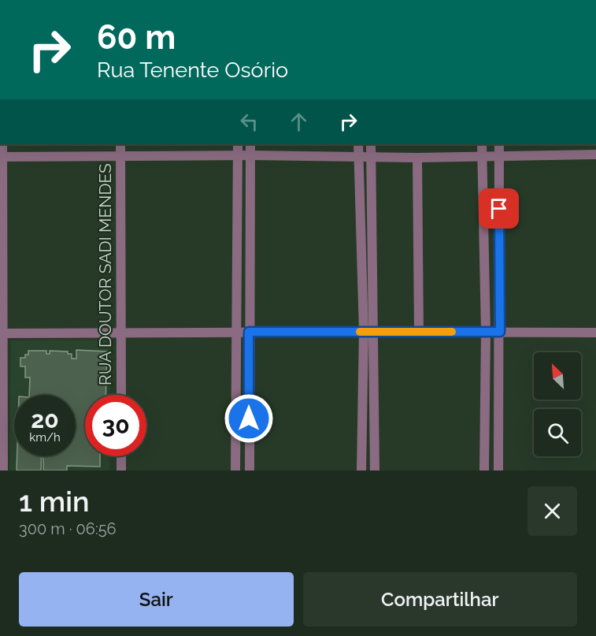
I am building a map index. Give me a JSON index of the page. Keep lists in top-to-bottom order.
{
  "streets": {
    "street": ["RUA DOUTOR SADI MENDES"]
  },
  "north": "top left",
  "page": {
    "turn": ["60 m", "Rua Tenente Osório"],
    "speed": "20 km/h",
    "limit": "30",
    "heading": ["1 min", "300 m · 06:56"],
    "buttons": ["Sair", "Compartilhar"]
  }
}
